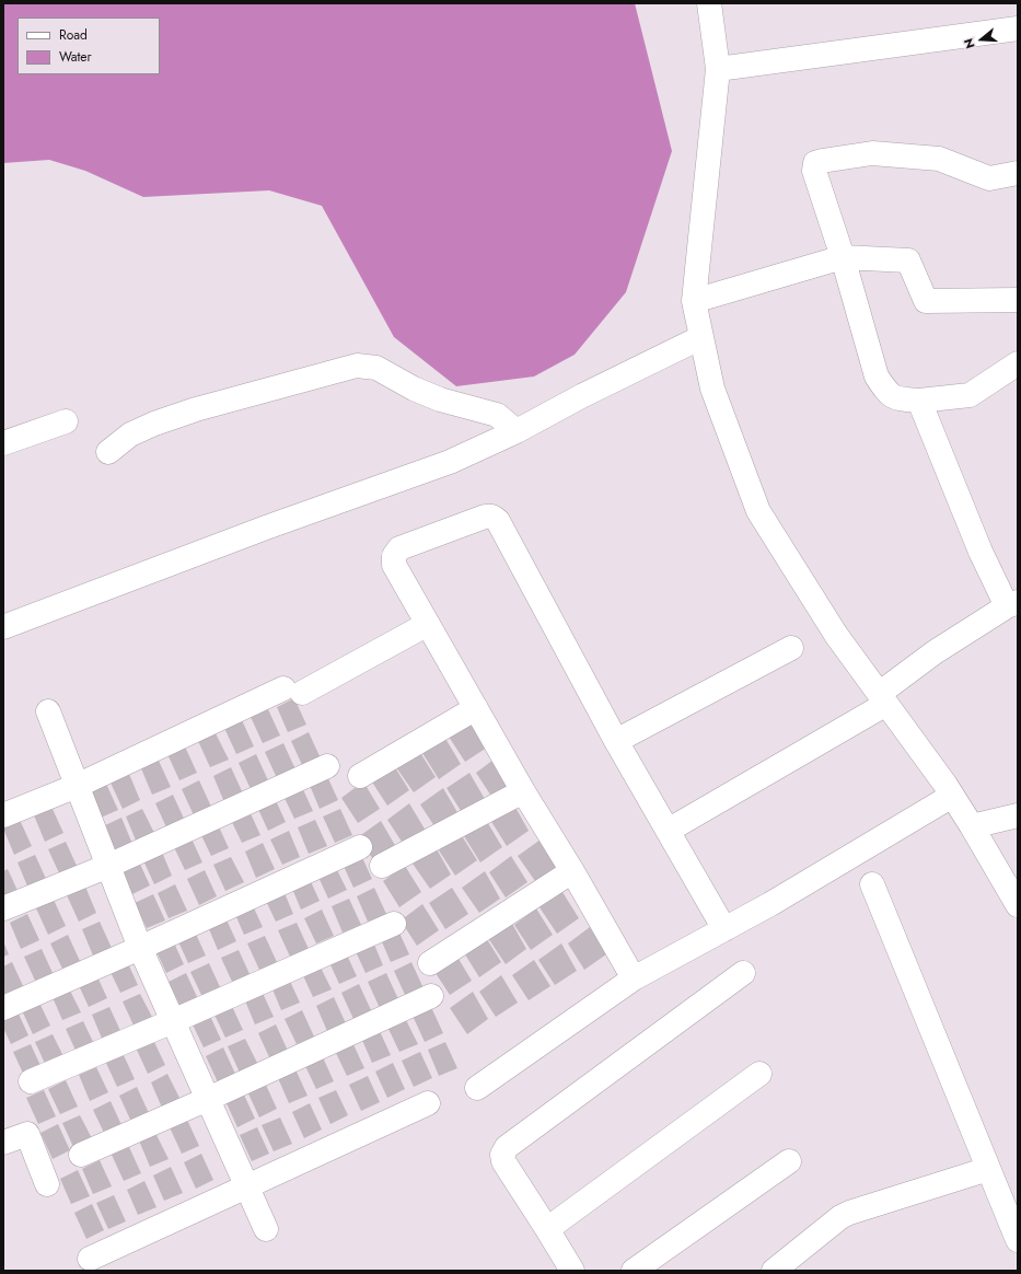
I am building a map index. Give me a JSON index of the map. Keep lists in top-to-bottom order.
{
  "legend": ["Road", "Water"],
  "north": "left"
}
